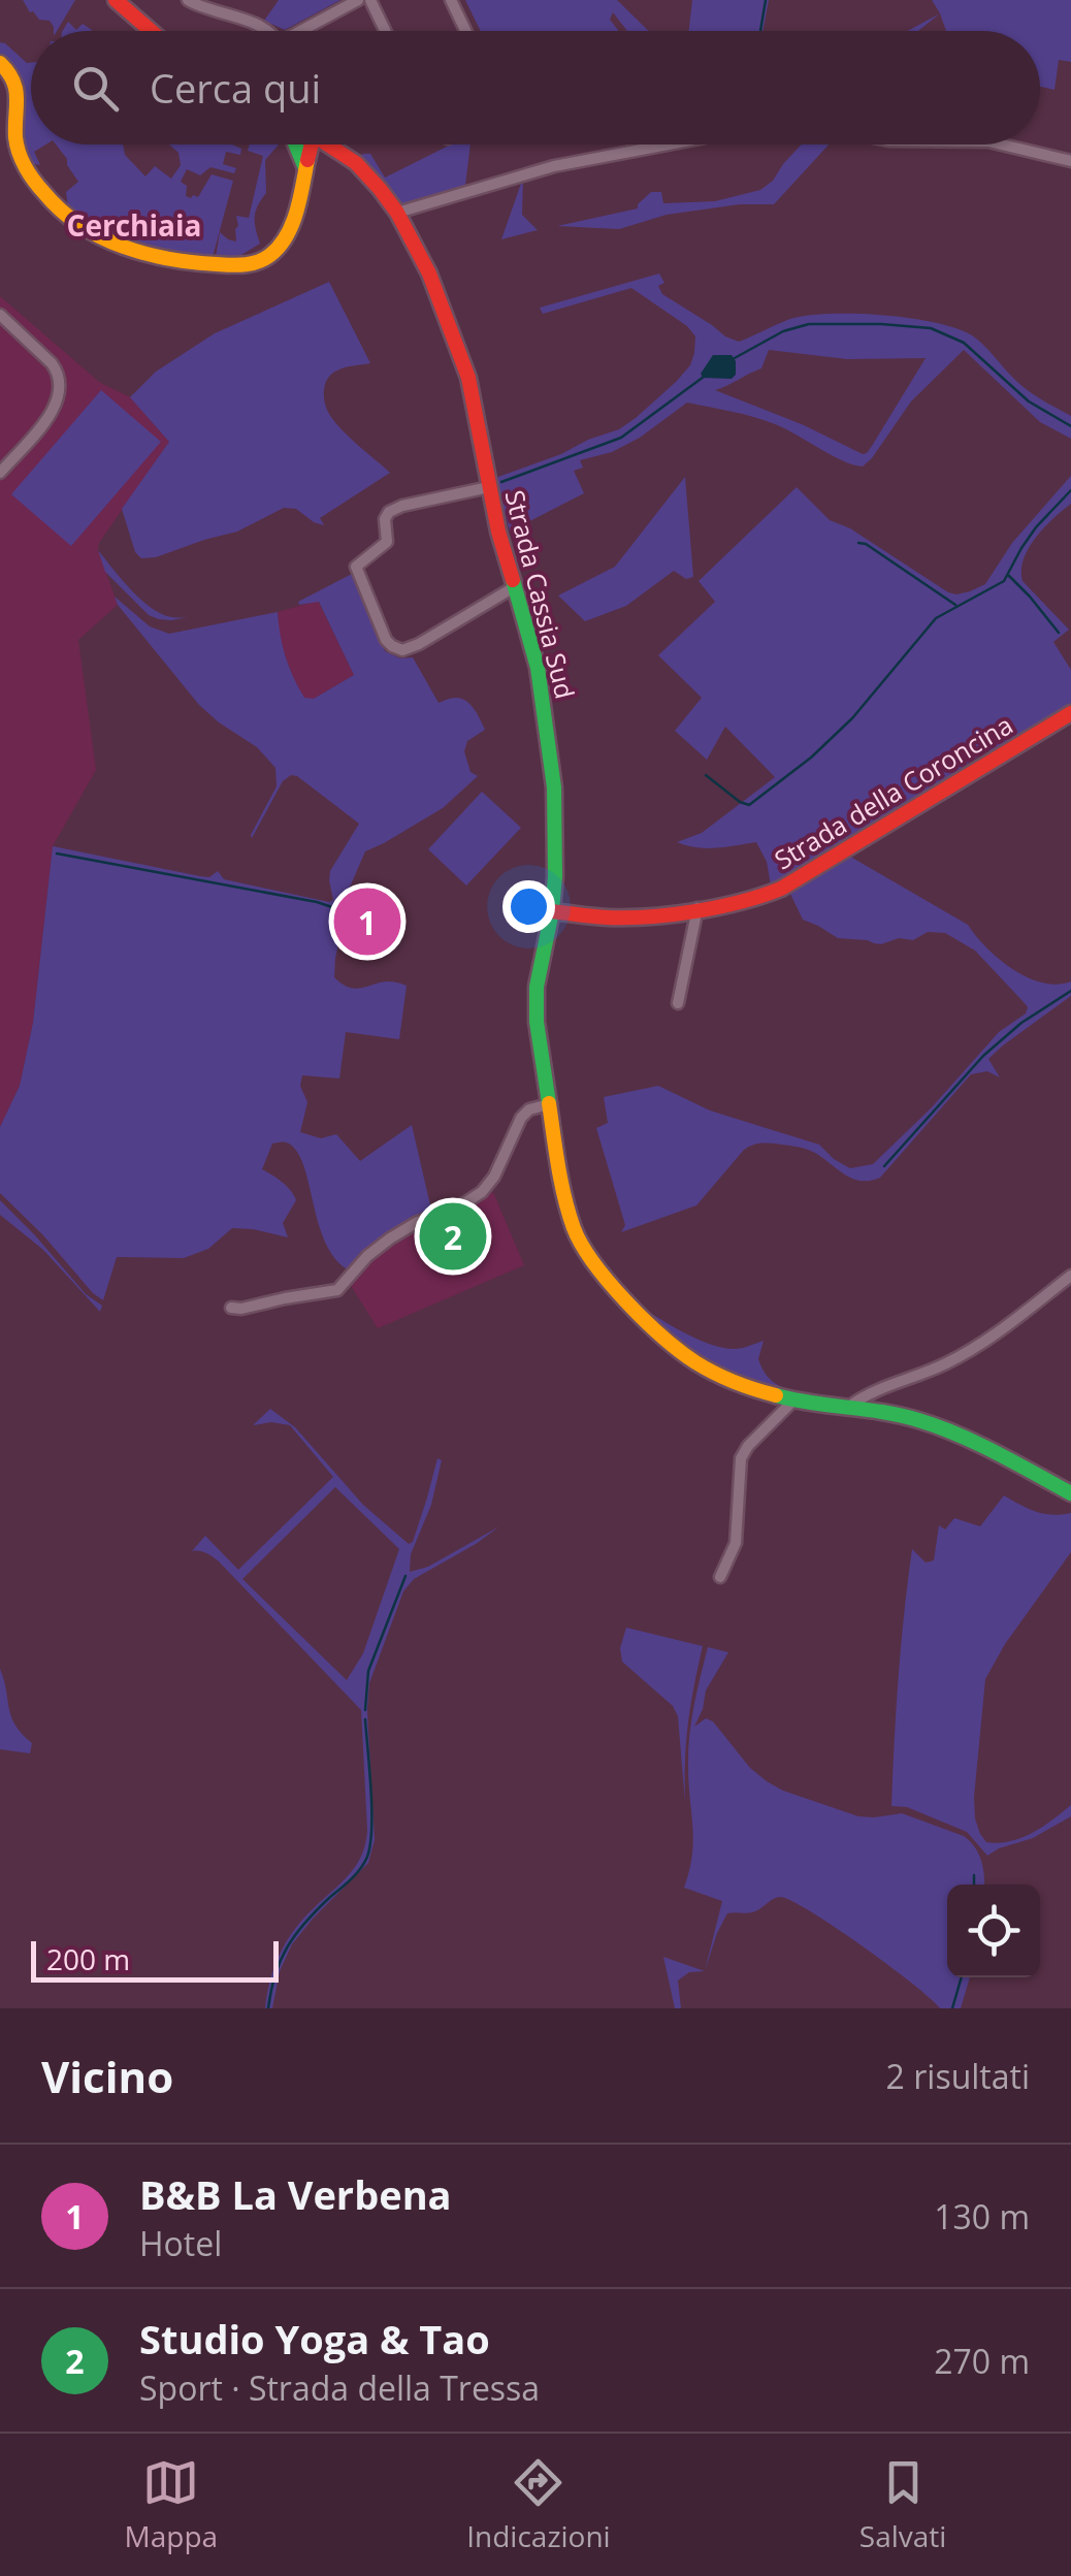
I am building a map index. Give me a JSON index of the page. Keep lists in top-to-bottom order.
{
  "streets": {
    "main road": ["Strada Cassia Sud", "Strada della Coroncina"]
  },
  "crossings": [
    ["Strada Cassia Sud", "Strada della Coroncina"]
  ],
  "districts": ["Cerchiaia"],
  "scale_bar": "200 m",
  "page": {
    "search": "Cerca qui",
    "pins": ["1", "2"],
    "scale": "200 m",
    "heading": ["Vicino", "2 risultati"],
    "list": [
      {
        "mark": "1",
        "name": "B&B La Verbena",
        "note": "Hotel",
        "value": "130 m"
      },
      {
        "mark": "2",
        "name": "Studio Yoga & Tao",
        "note": "Sport · Strada della Tressa",
        "value": "270 m"
      }
    ],
    "nav": ["Mappa", "Indicazioni", "Salvati"]
  }
}
